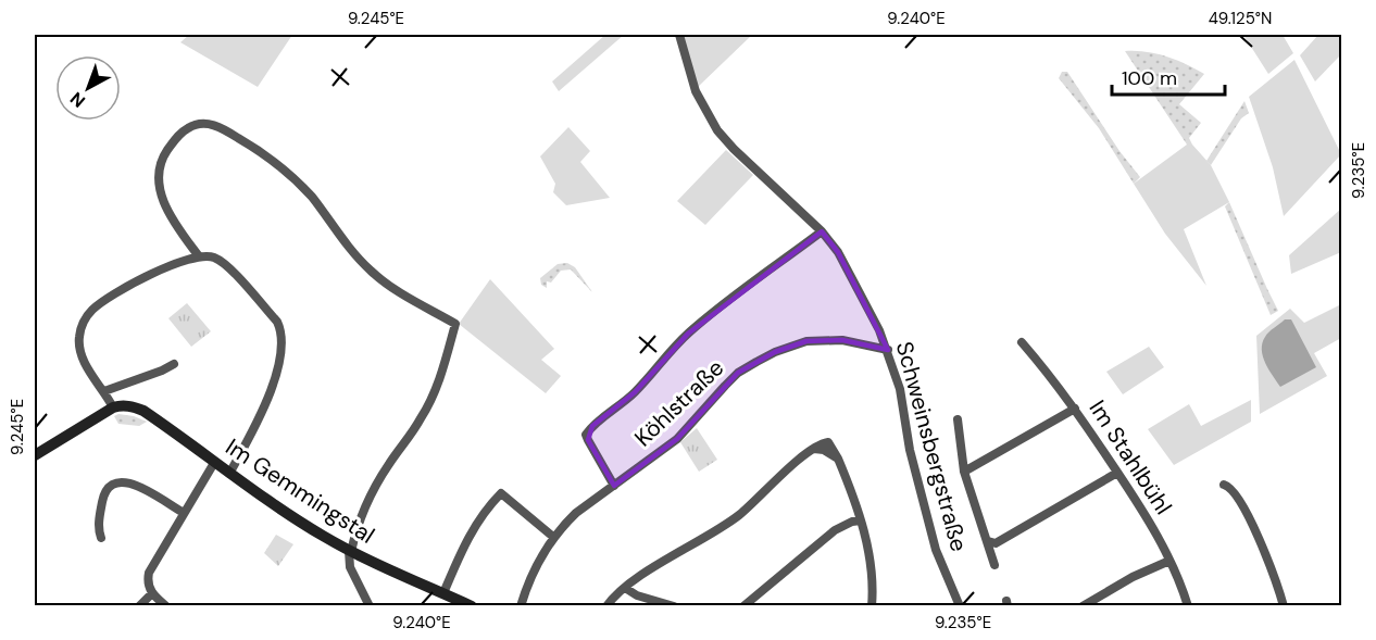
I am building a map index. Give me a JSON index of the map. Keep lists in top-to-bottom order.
{
  "streets": {
    "street": [
      "Köhlstraße",
      "Schweinsbergstraße",
      "Im Stahlbühl",
      "Im Gemmingstal"
    ]
  },
  "crossings": [
    ["Köhlstraße", "Schweinsbergstraße"]
  ],
  "scale_bar": "100 m",
  "north": "bottom left",
  "coordinates": [
    "9.245°E",
    "9.240°E",
    "49.125°N",
    "9.235°E"
  ]
}
